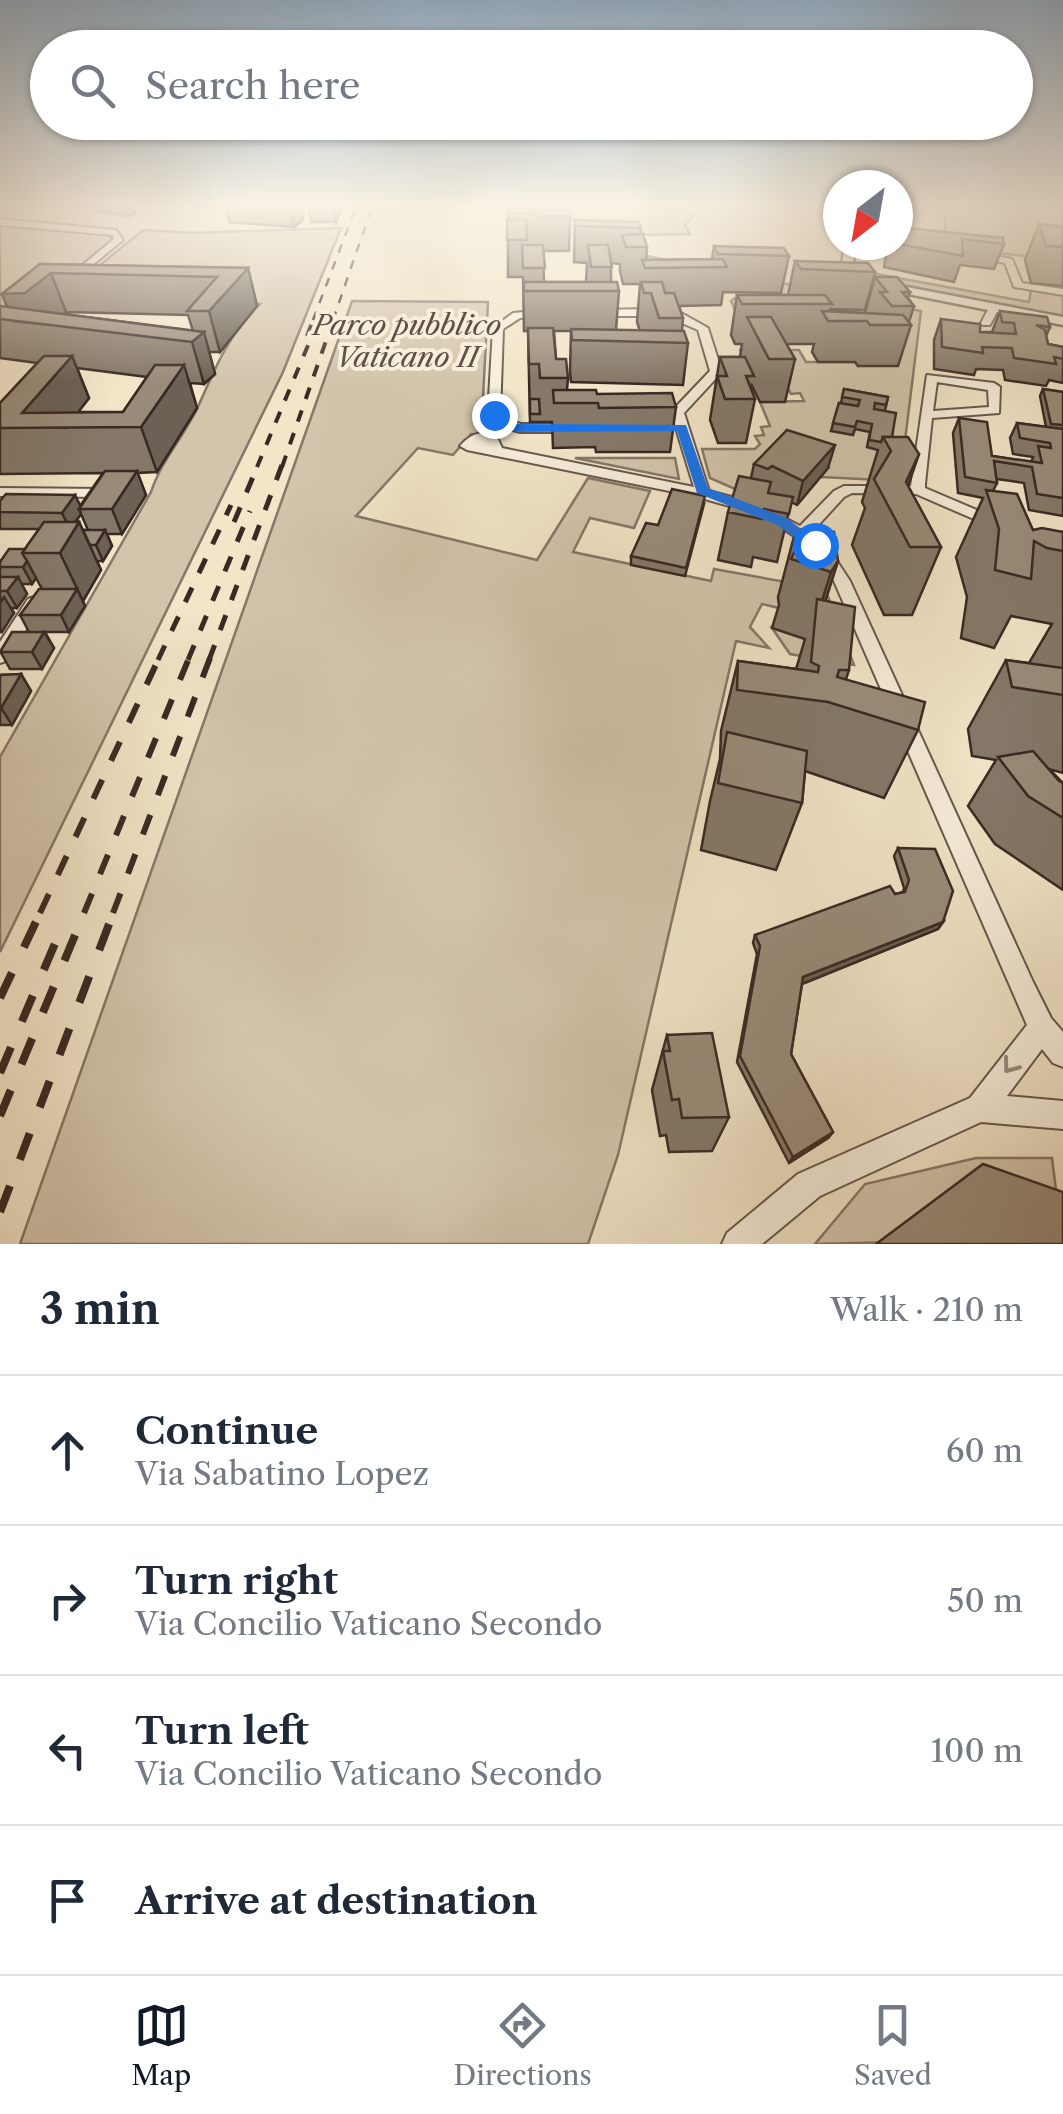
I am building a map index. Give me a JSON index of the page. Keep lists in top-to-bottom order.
{
  "parks": ["Parco pubblico Vaticano II"],
  "north": "bottom left",
  "page": {
    "search": "Search here",
    "heading": ["3 min", "Walk · 210 m"],
    "list": [
      ["Continue", "Via Sabatino Lopez", "60 m"],
      ["Turn right", "Via Concilio Vaticano Secondo", "50 m"],
      ["Turn left", "Via Concilio Vaticano Secondo", "100 m"],
      "Arrive at destination"
    ],
    "nav": ["Map", "Directions", "Saved"]
  }
}
